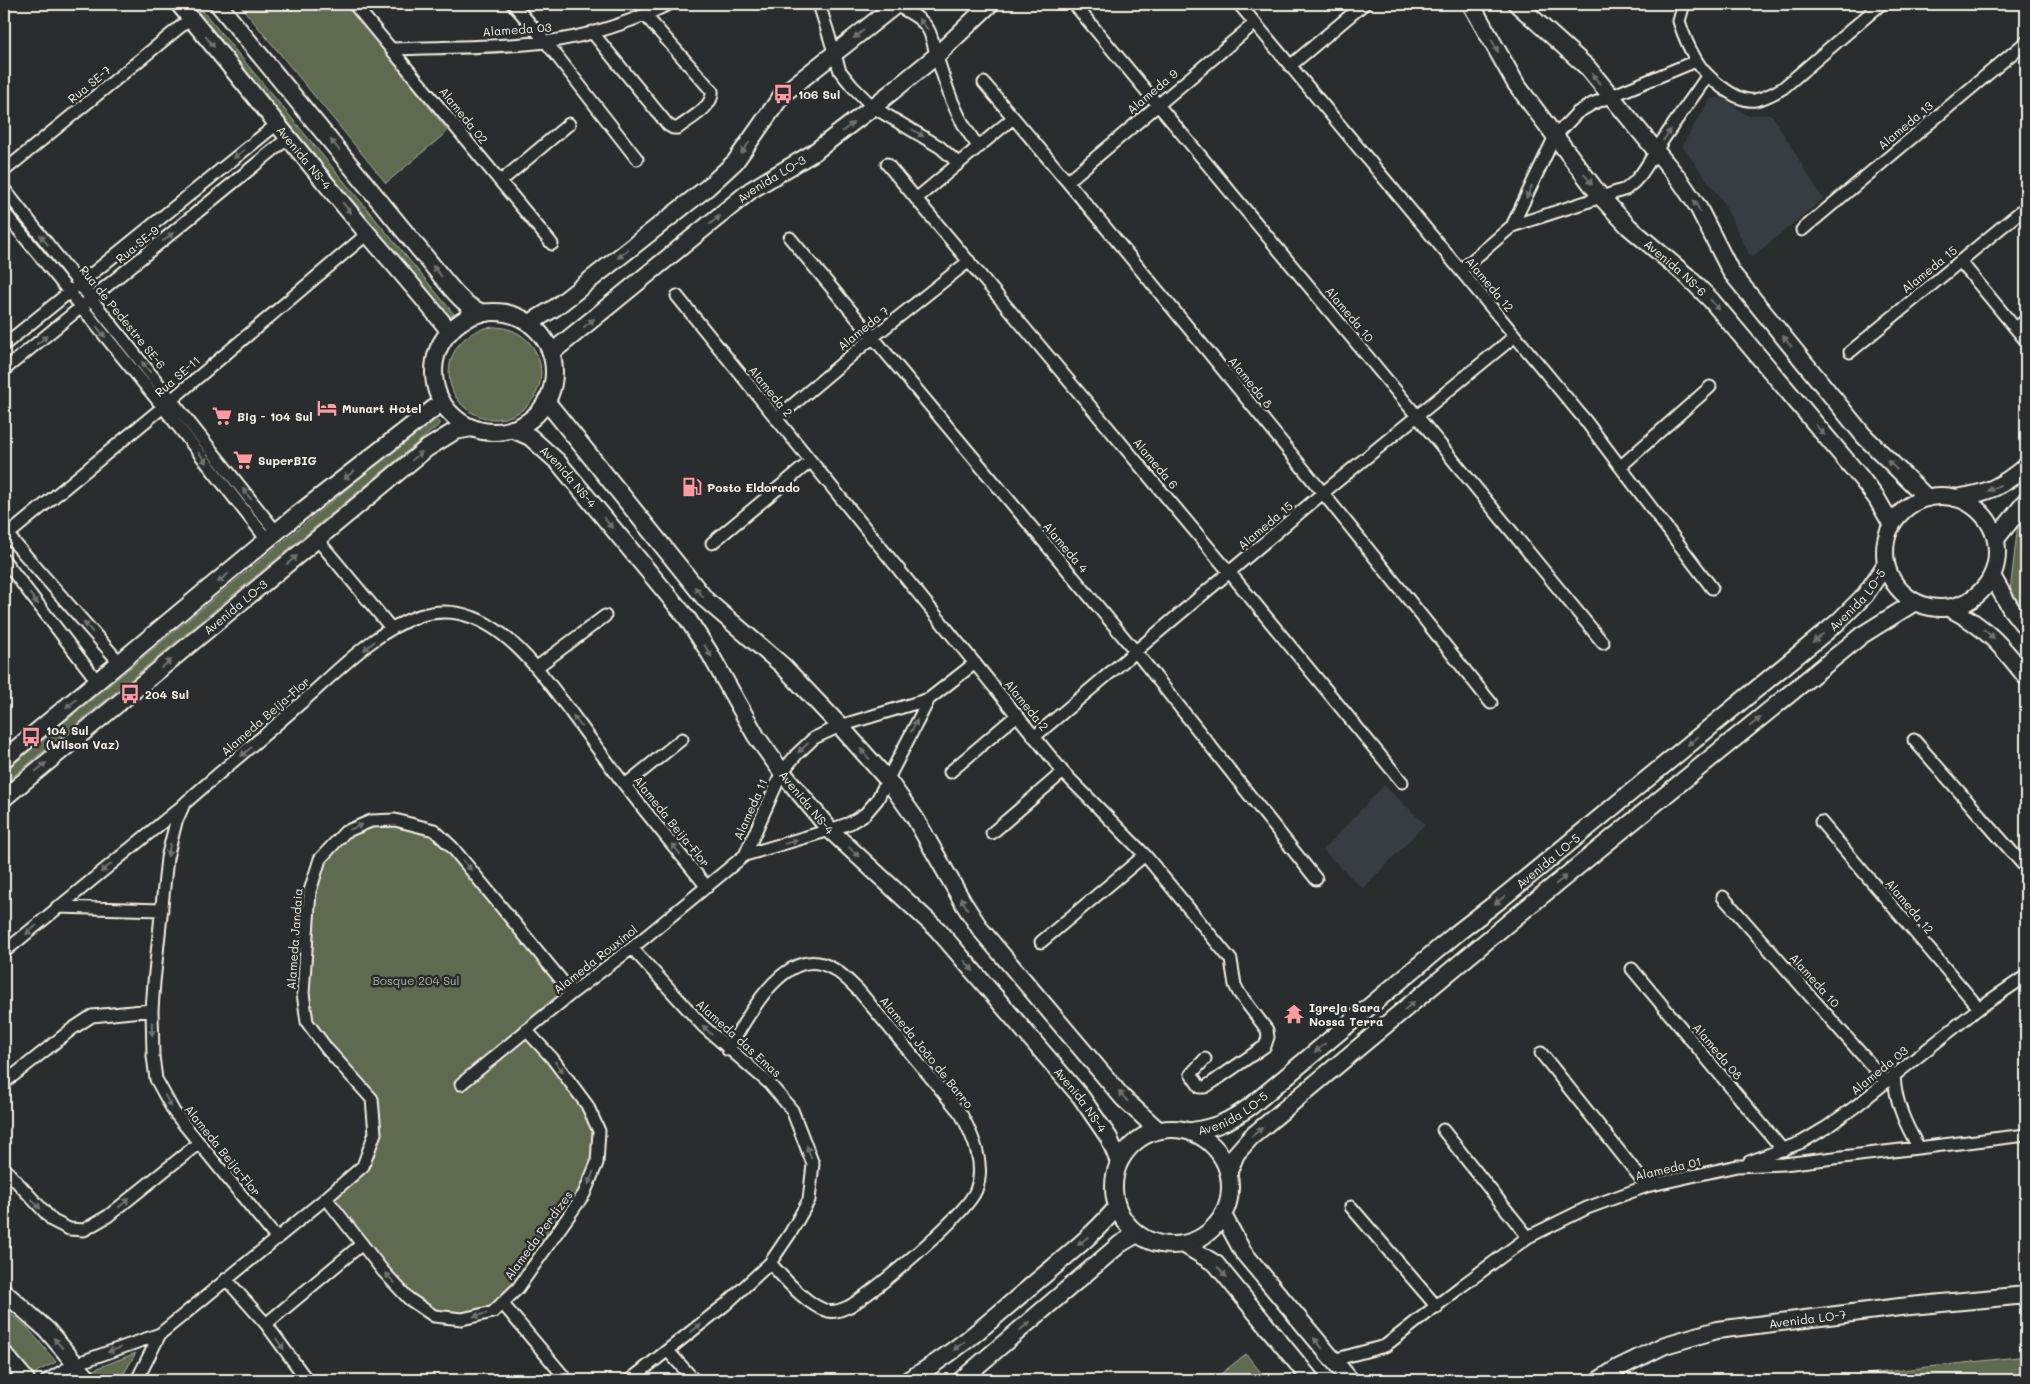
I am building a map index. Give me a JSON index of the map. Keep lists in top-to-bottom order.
{
  "streets": {
    "street": [
      "Alameda 03",
      "Rua SE-7",
      "Alameda 9",
      "Alameda 02",
      "Alameda 13",
      "Avenida NS-4",
      "Avenida LO-3",
      "Rua SE-9",
      "Avenida NS-6",
      "Alameda 15",
      "Alameda 12",
      "Alameda 10",
      "Rua de Pedestre SE-6",
      "Alameda 7",
      "Rua SE-11",
      "Alameda 8",
      "Alameda 2",
      "Alameda 6",
      "Alameda 4",
      "Avenida LO-5",
      "Alameda Beija-Flor",
      "Alameda 11",
      "Alameda Jandaia",
      "Alameda Rouxinol",
      "Alameda das Emas",
      "Alameda 08",
      "Alameda João de Barro",
      "Alameda 01",
      "Alameda Perdizes",
      "Avenida LO-7"
    ]
  },
  "crossings": [
    ["Alameda 03", "Alameda 02"],
    ["Alameda 03", "Alameda 12"],
    ["Alameda 03", "Alameda 10"],
    ["Alameda 03", "Alameda 08"],
    ["Alameda 03", "Alameda 01"],
    ["Rua SE-7", "Avenida NS-4"],
    ["Alameda 9", "Alameda 12"],
    ["Alameda 9", "Alameda 10"],
    ["Alameda 9", "Alameda 8"],
    ["Avenida NS-4", "Avenida LO-3"],
    ["Avenida NS-4", "Rua SE-9"],
    ["Avenida NS-4", "Rua SE-11"],
    ["Avenida NS-4", "Avenida LO-5"],
    ["Avenida NS-4", "Alameda 11"],
    ["Rua SE-9", "Rua de Pedestre SE-6"],
    ["Avenida NS-6", "Avenida LO-5"],
    ["Alameda 15", "Alameda 12"],
    ["Alameda 15", "Alameda 10"],
    ["Alameda 15", "Alameda 8"],
    ["Alameda 15", "Alameda 2"],
    ["Alameda 15", "Alameda 6"],
    ["Alameda 15", "Alameda 4"],
    ["Rua de Pedestre SE-6", "Rua SE-11"],
    ["Alameda 7", "Alameda 2"],
    ["Alameda 7", "Alameda 6"],
    ["Alameda 7", "Alameda 4"],
    ["Alameda 2", "Alameda 11"],
    ["Alameda Beija-Flor", "Alameda Jandaia"],
    ["Alameda Beija-Flor", "Alameda Rouxinol"],
    ["Alameda 11", "Alameda Rouxinol"],
    ["Alameda Jandaia", "Alameda Rouxinol"],
    ["Alameda Jandaia", "Alameda Perdizes"],
    ["Alameda Rouxinol", "Alameda das Emas"],
    ["Alameda Rouxinol", "Alameda Perdizes"],
    ["Alameda das Emas", "Alameda João de Barro"]
  ],
  "parks": ["Bosque 204 Sul"],
  "places": {
    "bus stop": ["106 Sul", "204 Sul", "104 Sul (Wilson Vaz)"],
    "hotel": ["Munart Hotel"],
    "supermarket": ["Big - 104 Sul", "SuperBIG"],
    "fuel station": ["Posto Eldorado"],
    "temple": ["Igreja Sara Nossa Terra"]
  }
}
